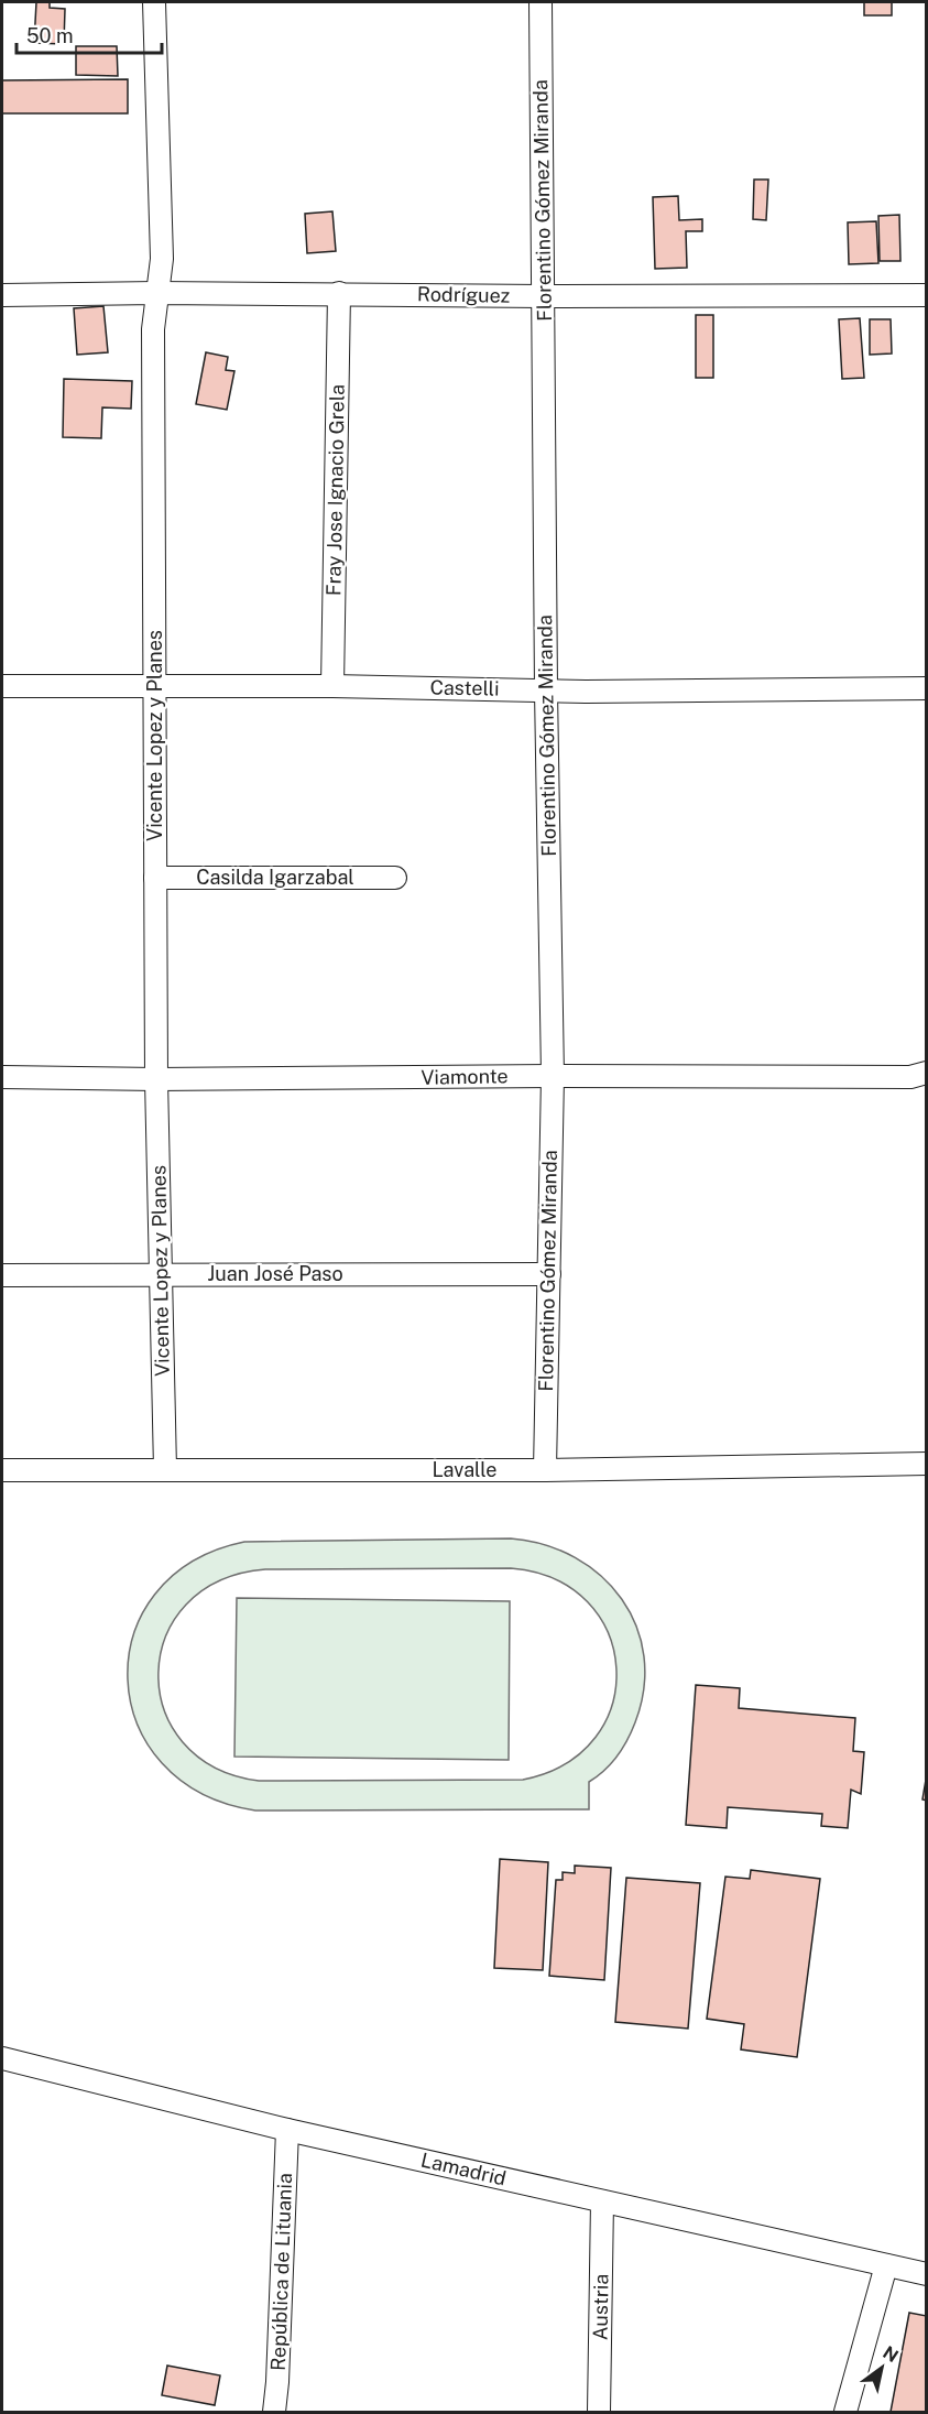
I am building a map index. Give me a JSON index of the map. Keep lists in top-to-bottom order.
{
  "streets": {
    "street": [
      "Florentino Gómez Miranda",
      "Rodríguez",
      "Fray Jose Ignacio Grela",
      "Castelli",
      "Vicente Lopez y Planes",
      "Casilda Igarzabal",
      "Viamonte",
      "Juan José Paso",
      "Lavalle",
      "Lamadrid",
      "República de Lituania",
      "Austria"
    ]
  },
  "crossings": [
    ["Florentino Gómez Miranda", "Rodríguez"],
    ["Florentino Gómez Miranda", "Castelli"],
    ["Florentino Gómez Miranda", "Viamonte"],
    ["Florentino Gómez Miranda", "Juan José Paso"],
    ["Florentino Gómez Miranda", "Lavalle"],
    ["Rodríguez", "Fray Jose Ignacio Grela"],
    ["Rodríguez", "Vicente Lopez y Planes"],
    ["Fray Jose Ignacio Grela", "Castelli"],
    ["Castelli", "Vicente Lopez y Planes"],
    ["Vicente Lopez y Planes", "Casilda Igarzabal"],
    ["Vicente Lopez y Planes", "Viamonte"],
    ["Vicente Lopez y Planes", "Juan José Paso"],
    ["Vicente Lopez y Planes", "Lavalle"],
    ["Lamadrid", "República de Lituania"],
    ["Lamadrid", "Austria"]
  ],
  "scale_bar": "50 m",
  "north": "top right"
}
